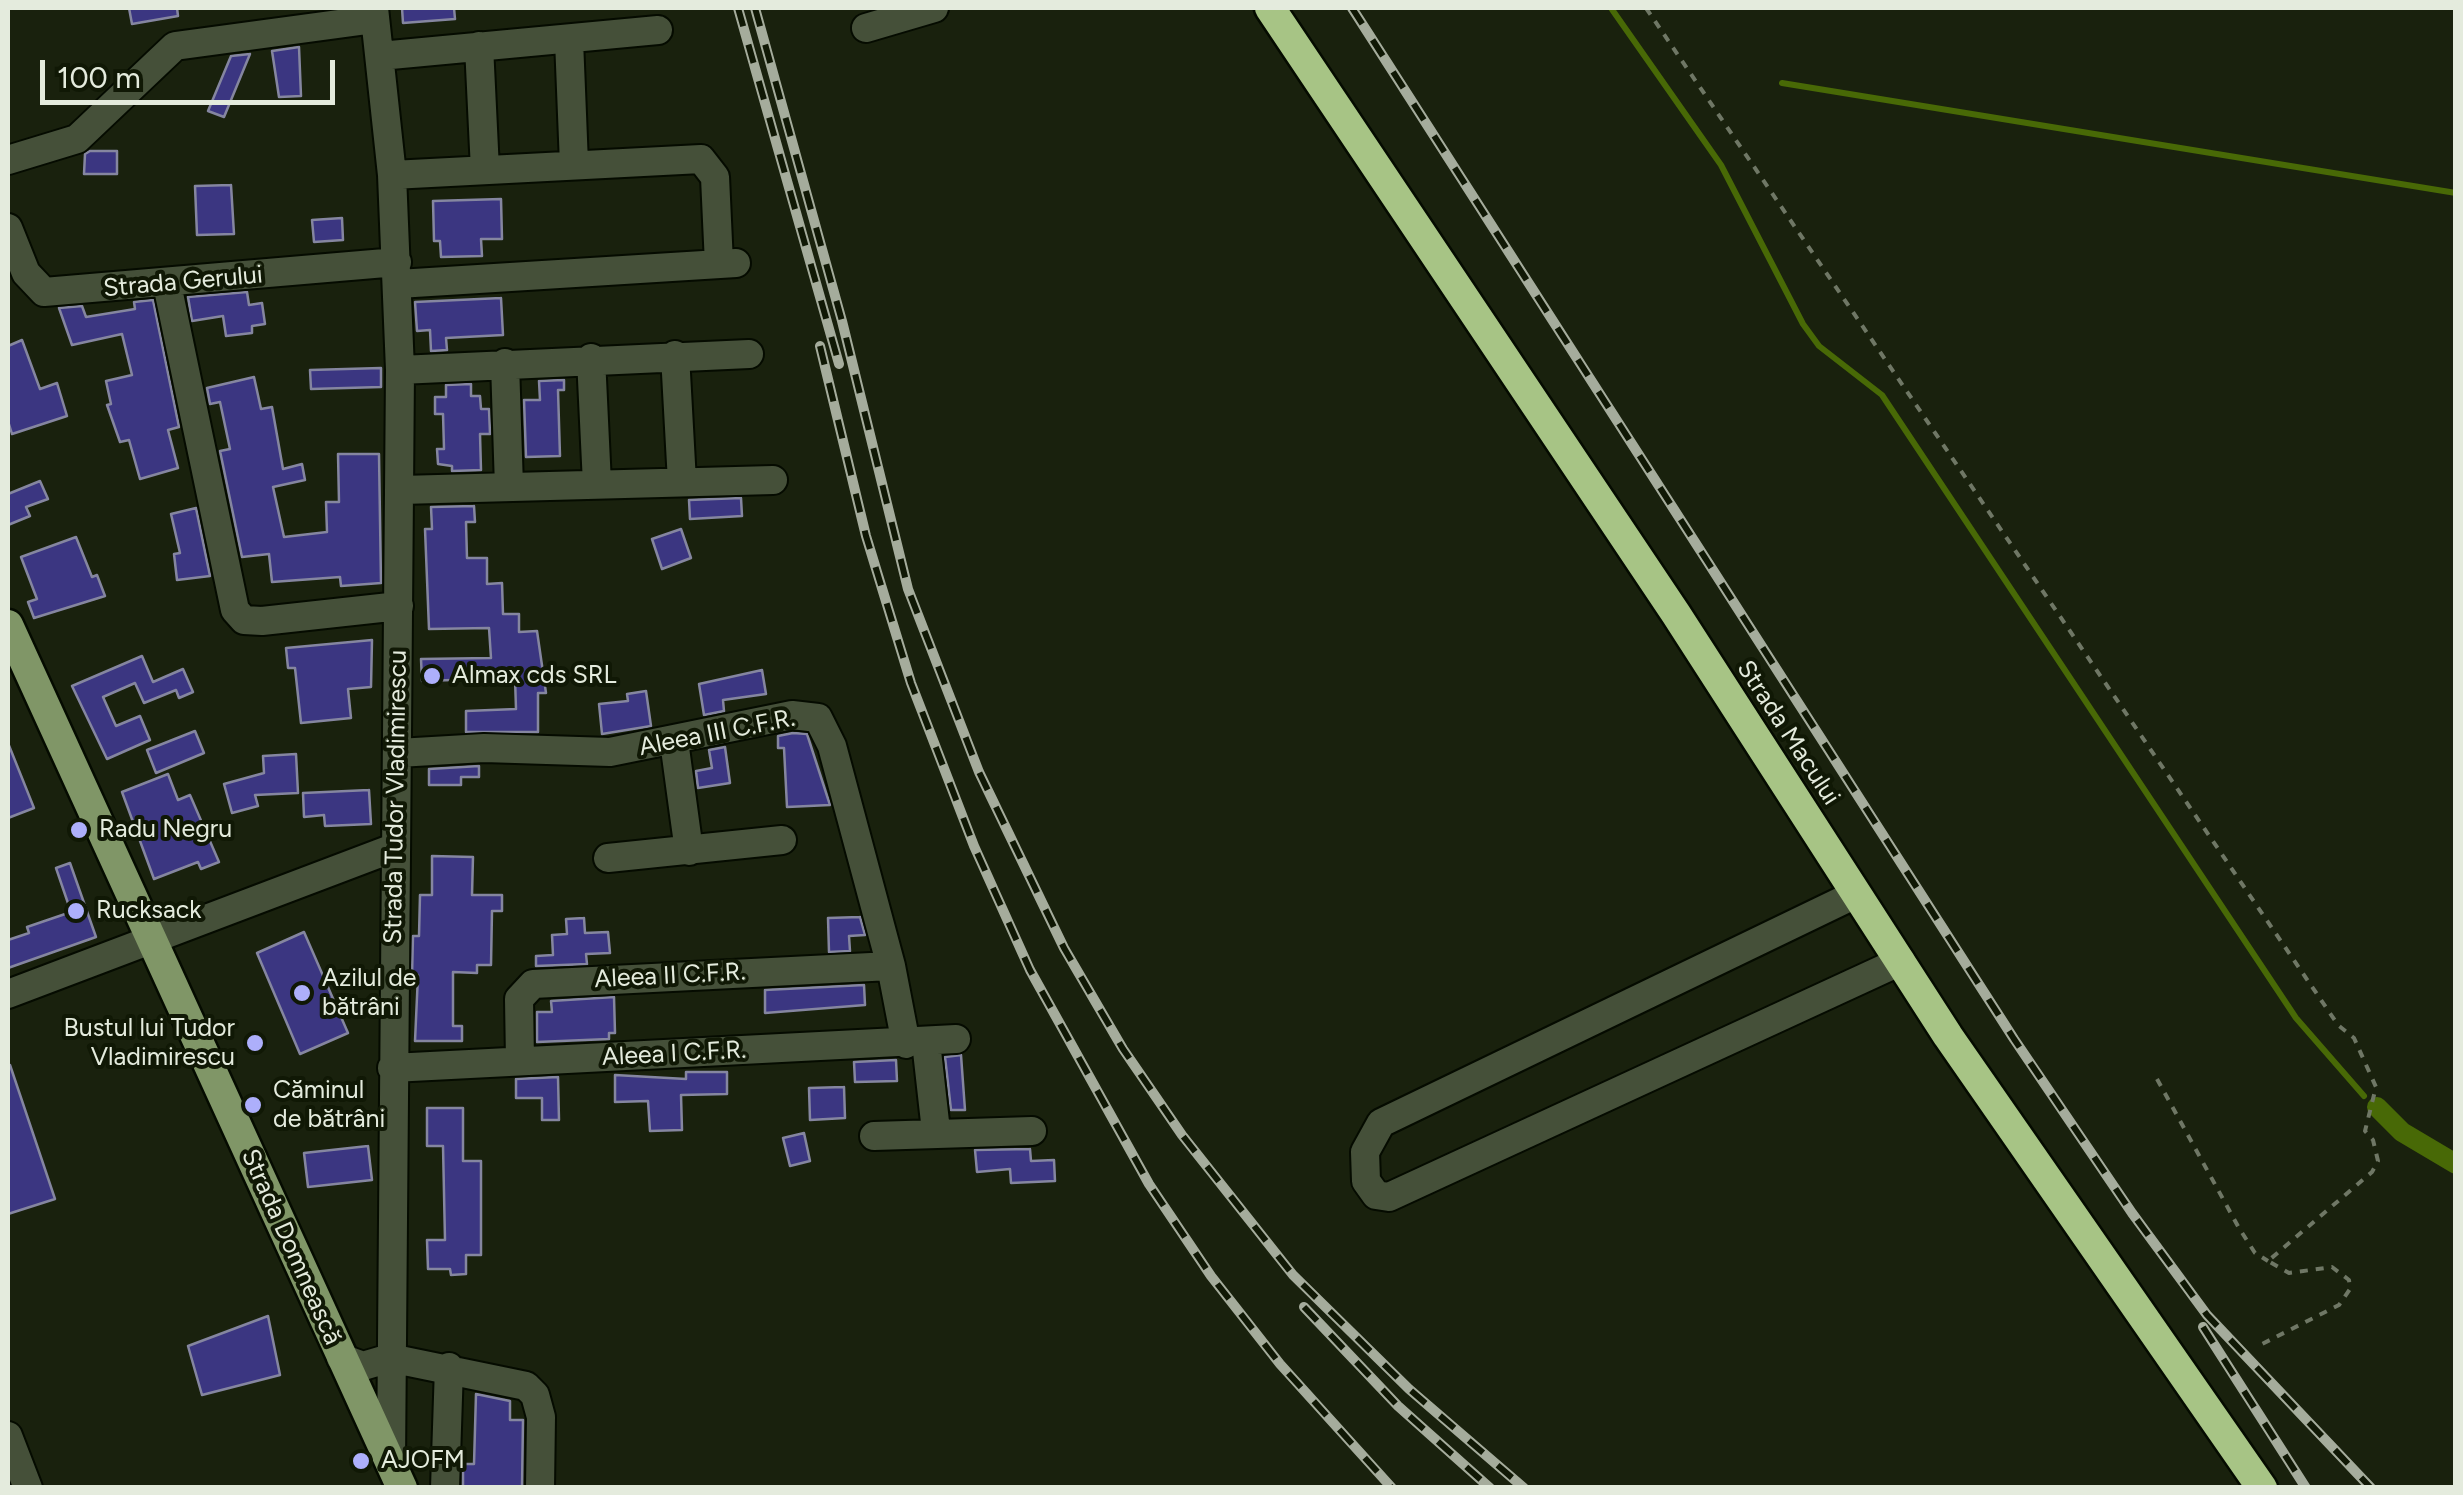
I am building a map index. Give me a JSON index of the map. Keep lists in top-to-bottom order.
{
  "streets": {
    "highway": ["Strada Macului"],
    "main road": ["Strada Domnească"],
    "street": [
      "Strada Gerului",
      "Aleea III C.F.R.",
      "Strada Tudor Vladimirescu",
      "Aleea II C.F.R.",
      "Aleea I C.F.R."
    ]
  },
  "crossings": [
    ["Strada Gerului", "Strada Tudor Vladimirescu"],
    ["Aleea III C.F.R.", "Strada Tudor Vladimirescu"],
    ["Aleea III C.F.R.", "Aleea II C.F.R."],
    ["Aleea III C.F.R.", "Aleea I C.F.R."],
    ["Strada Tudor Vladimirescu", "Aleea I C.F.R."],
    ["Strada Tudor Vladimirescu", "Strada Domnească"],
    ["Aleea II C.F.R.", "Aleea I C.F.R."]
  ],
  "places": [
    "Almax cds SRL",
    "Radu Negru",
    "Rucksack",
    "Azilul de bătrâni",
    "Bustul lui Tudor Vladimirescu",
    "Căminul de bătrâni",
    "AJOFM"
  ],
  "scale_bar": "100 m"
}
